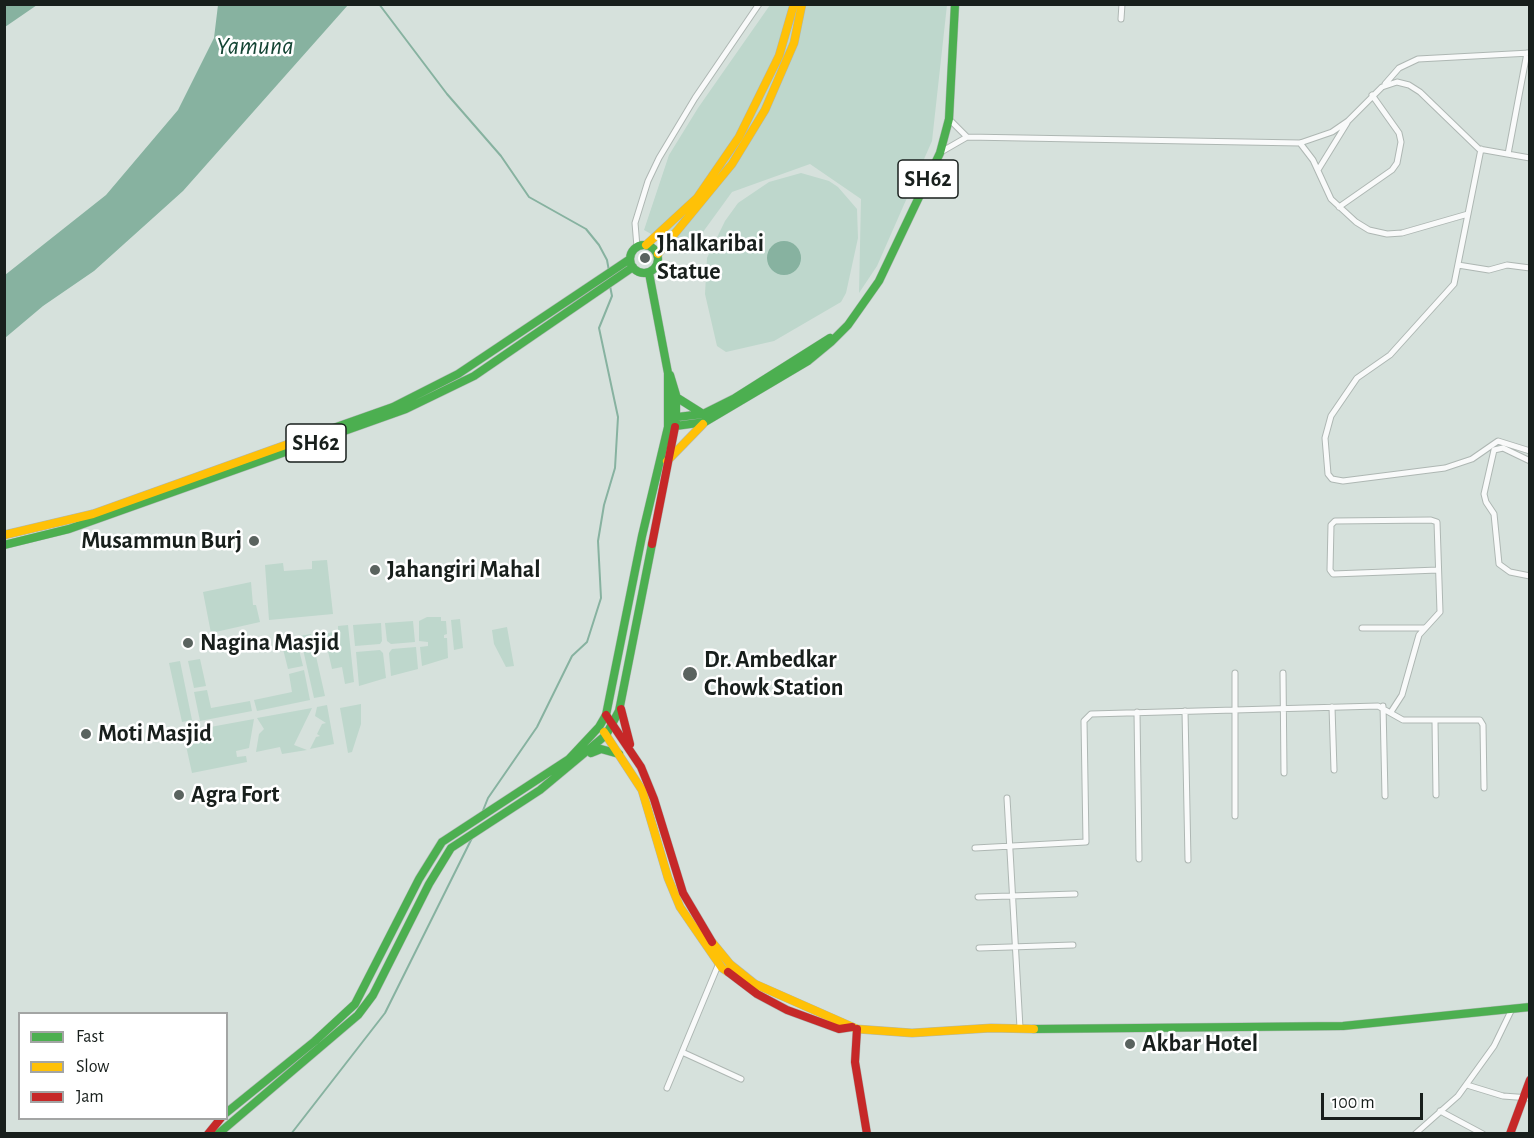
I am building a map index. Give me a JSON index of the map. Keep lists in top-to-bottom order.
{
  "streets": {
    "main road": ["SH62"]
  },
  "water": ["Yamuna"],
  "places": [
    "Jhalkaribai Statue",
    "Musammun Burj",
    "Jahangiri Mahal",
    "Nagina Masjid",
    "Dr. Ambedkar Chowk Station",
    "Moti Masjid",
    "Agra Fort",
    "Akbar Hotel"
  ],
  "legend": ["Fast", "Slow", "Jam"],
  "scale_bar": "100 m"
}
